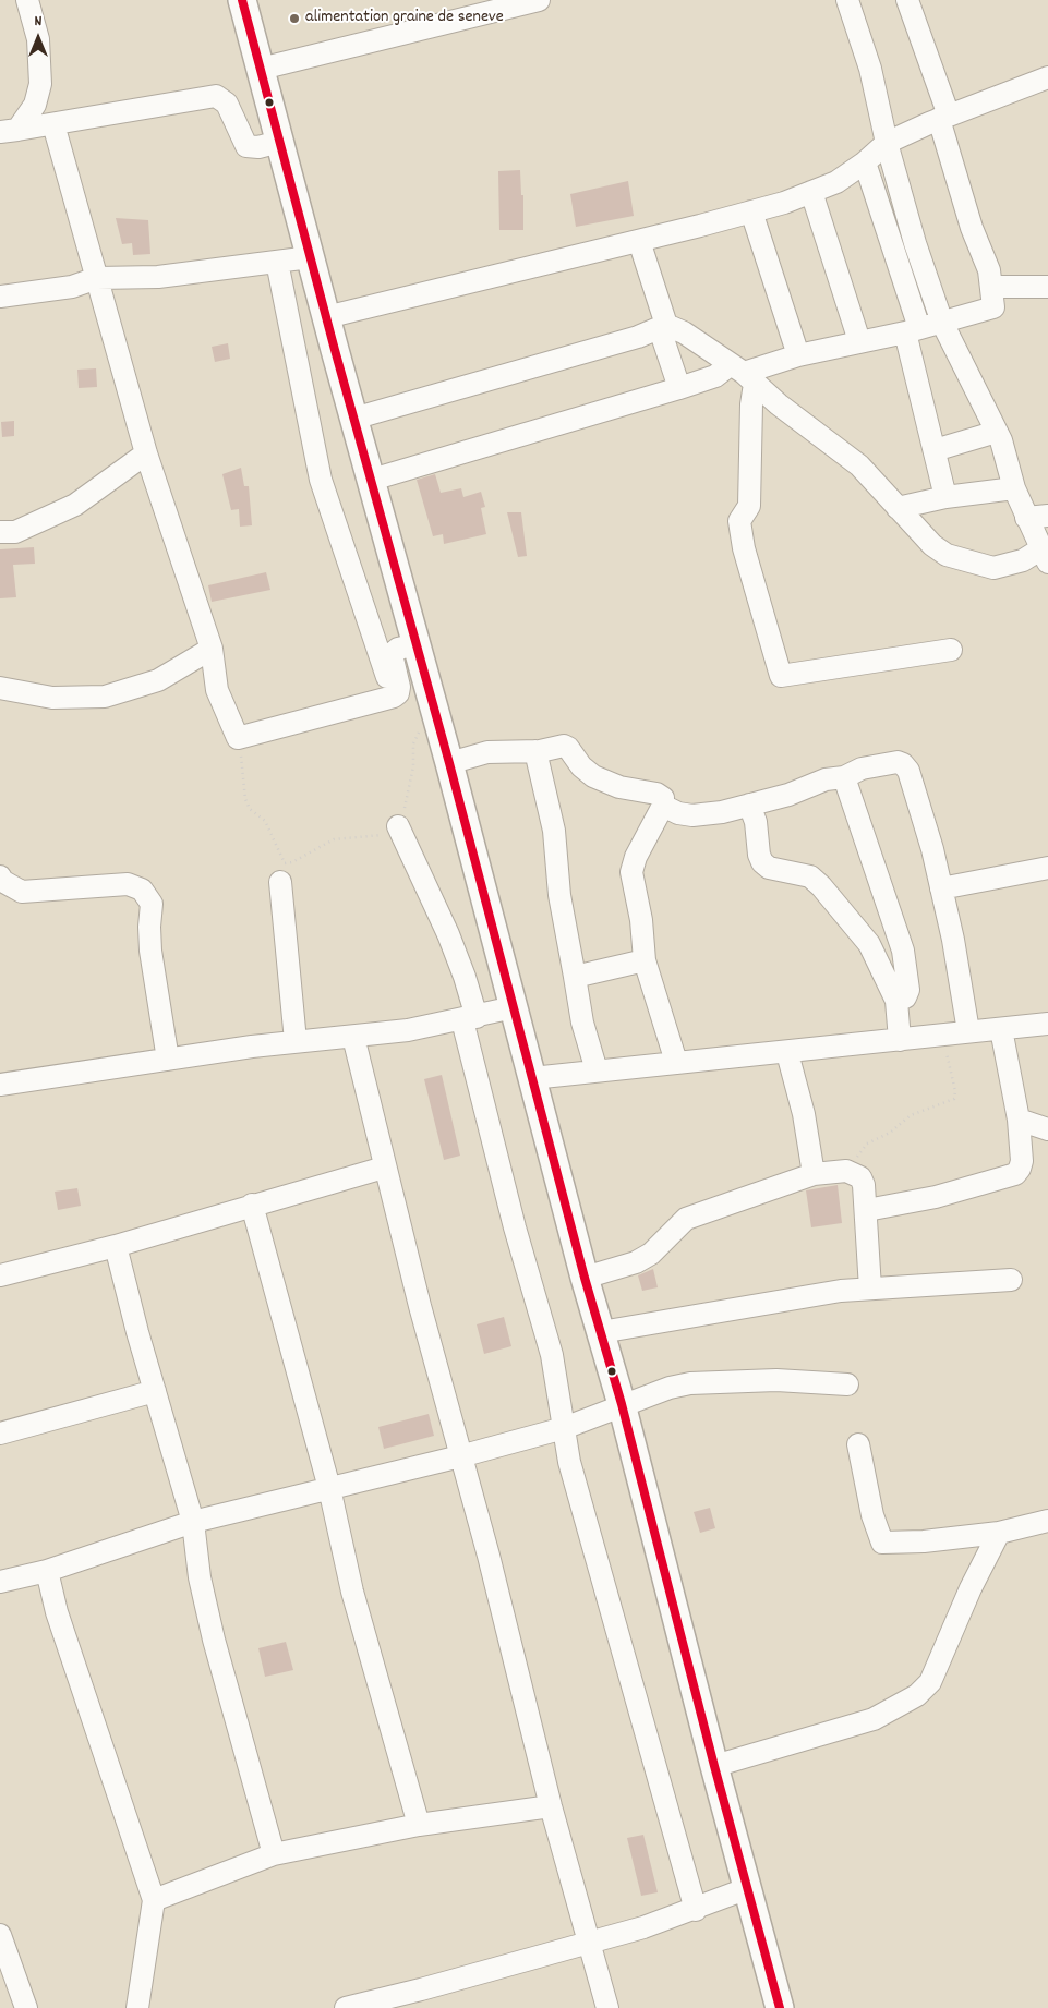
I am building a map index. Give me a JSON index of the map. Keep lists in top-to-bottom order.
{
  "places": ["alimentation graine de seneve"],
  "north": "top"
}
